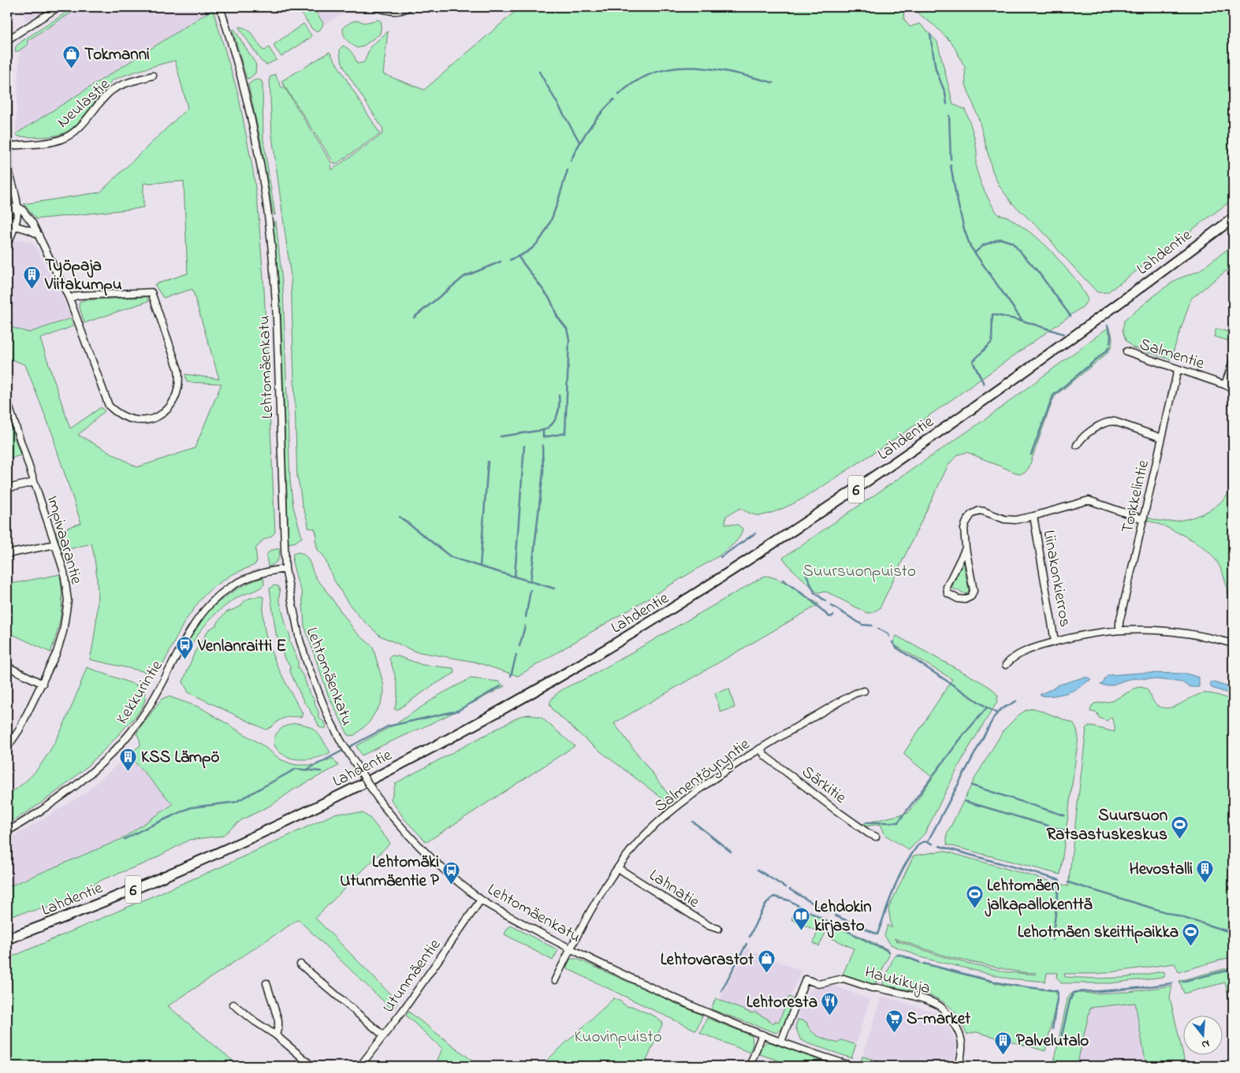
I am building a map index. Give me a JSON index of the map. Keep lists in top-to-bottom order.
{
  "streets": {
    "highway": ["Lahdentie", "6"],
    "street": [
      "Neulastie",
      "Salmentie",
      "Lehtomäenkatu",
      "Torkkelintie",
      "Impivaarantie",
      "Liinakonkierros",
      "Kekkurintie",
      "Salmentöyryntie",
      "Särkitie",
      "Lahnatie",
      "Utunmäentie",
      "Haukikuja"
    ]
  },
  "crossings": [
    ["Salmentie", "Torkkelintie"],
    ["Lehtomäenkatu", "Kekkurintie"],
    ["Lehtomäenkatu", "Salmentöyryntie"],
    ["Lehtomäenkatu", "Utunmäentie"],
    ["Lehtomäenkatu", "Haukikuja"],
    ["Torkkelintie", "Liinakonkierros"],
    ["Salmentöyryntie", "Särkitie"],
    ["Salmentöyryntie", "Lahnatie"]
  ],
  "parks": ["Suursuonpuisto", "Kuovinpuisto"],
  "places": {
    "shop": ["Tokmanni", "Lehtovarastot"],
    "building": [
      "Työpaja Viitakumpu",
      "KSS Lämpö",
      "Hevostalli",
      "Palvelutalo"
    ],
    "bus stop": ["Venlanraitti E", "Lehtomäki Utunmäentie P"],
    "sports": ["Suursuon Ratsastuskeskus", "Lehtomäen jalkapallokenttä", "Lehotmäen skeittipaikka"],
    "library": ["Lehdokin kirjasto"],
    "restaurant": ["Lehtoresta"],
    "supermarket": ["S-market"]
  },
  "north": "bottom"
}
